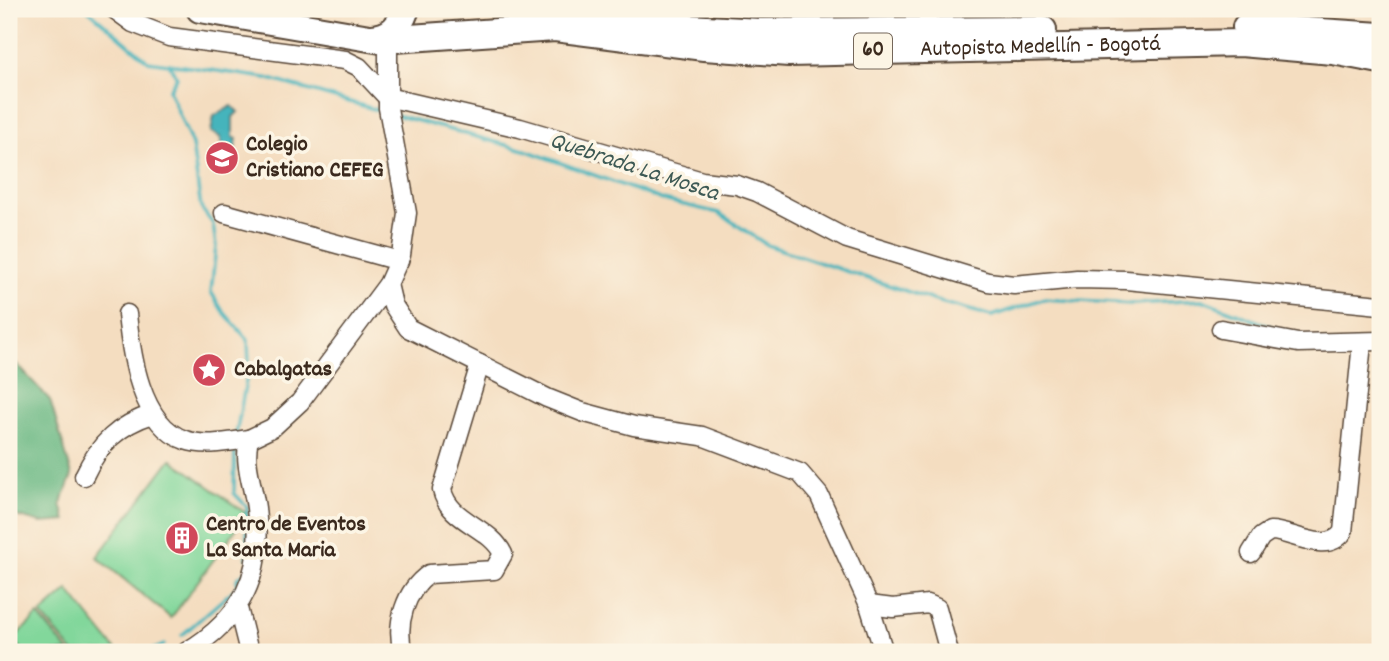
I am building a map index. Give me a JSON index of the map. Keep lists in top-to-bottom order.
{
  "streets": {
    "highway": ["Autopista Medellín - Bogotá", "60"]
  },
  "water": ["Quebrada La Mosca"],
  "places": {
    "school or university": ["Colegio Cristiano CEFEG"],
    "place": ["Cabalgatas"],
    "building": ["Centro de Eventos La Santa Maria"]
  }
}
